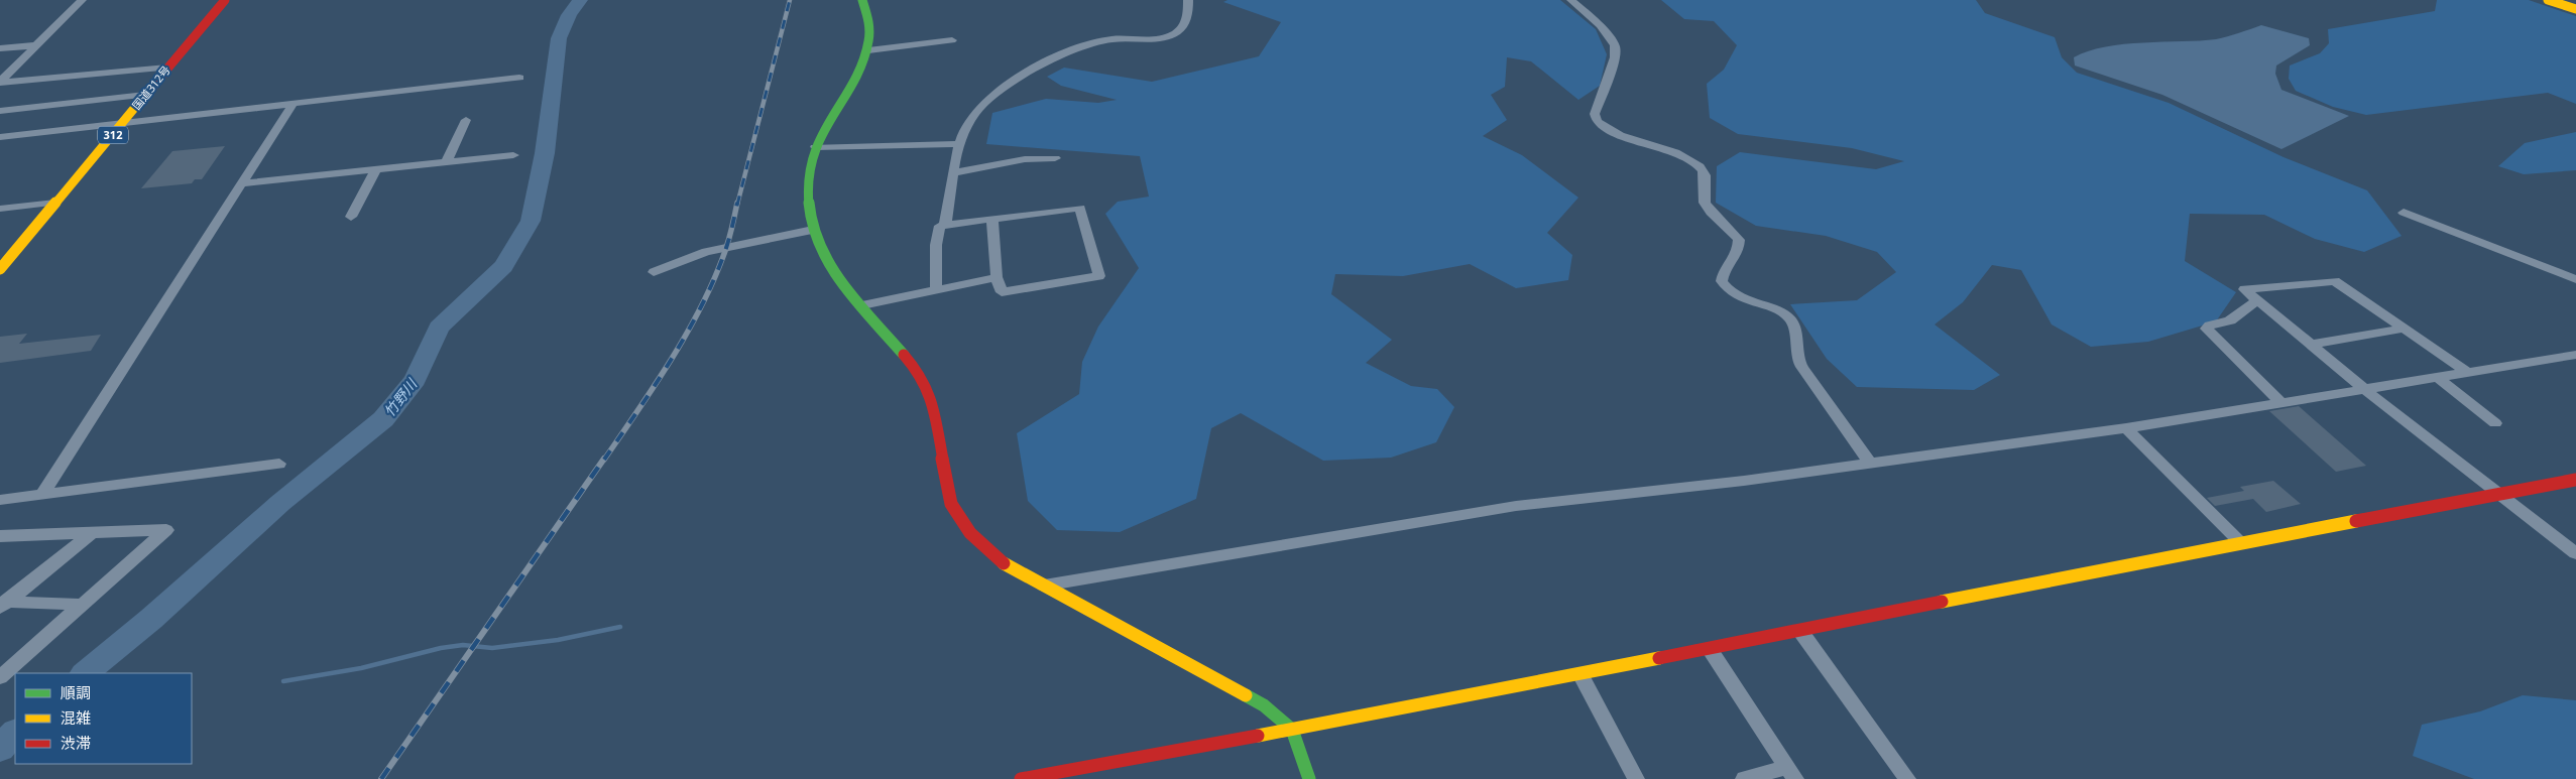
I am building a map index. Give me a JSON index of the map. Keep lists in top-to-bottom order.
{
  "streets": {
    "main road": ["国道312号", "312"]
  },
  "water": ["竹野川"],
  "legend": ["順調", "混雑", "渋滞"]
}
